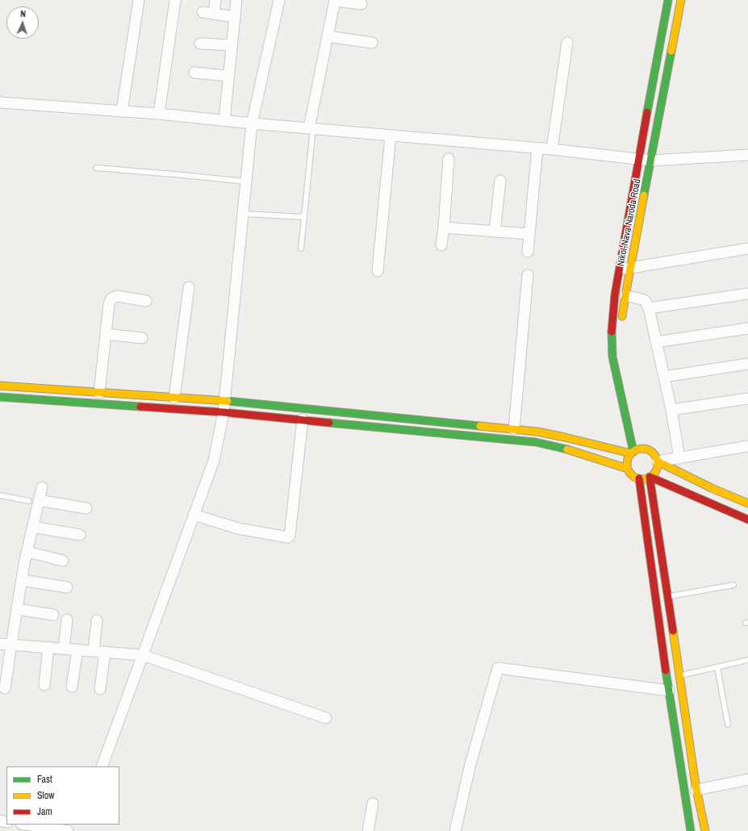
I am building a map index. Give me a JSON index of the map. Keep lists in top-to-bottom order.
{
  "streets": {
    "street": ["Nikol-Nava Naroda Road"]
  },
  "legend": ["Fast", "Slow", "Jam"],
  "north": "top"
}
